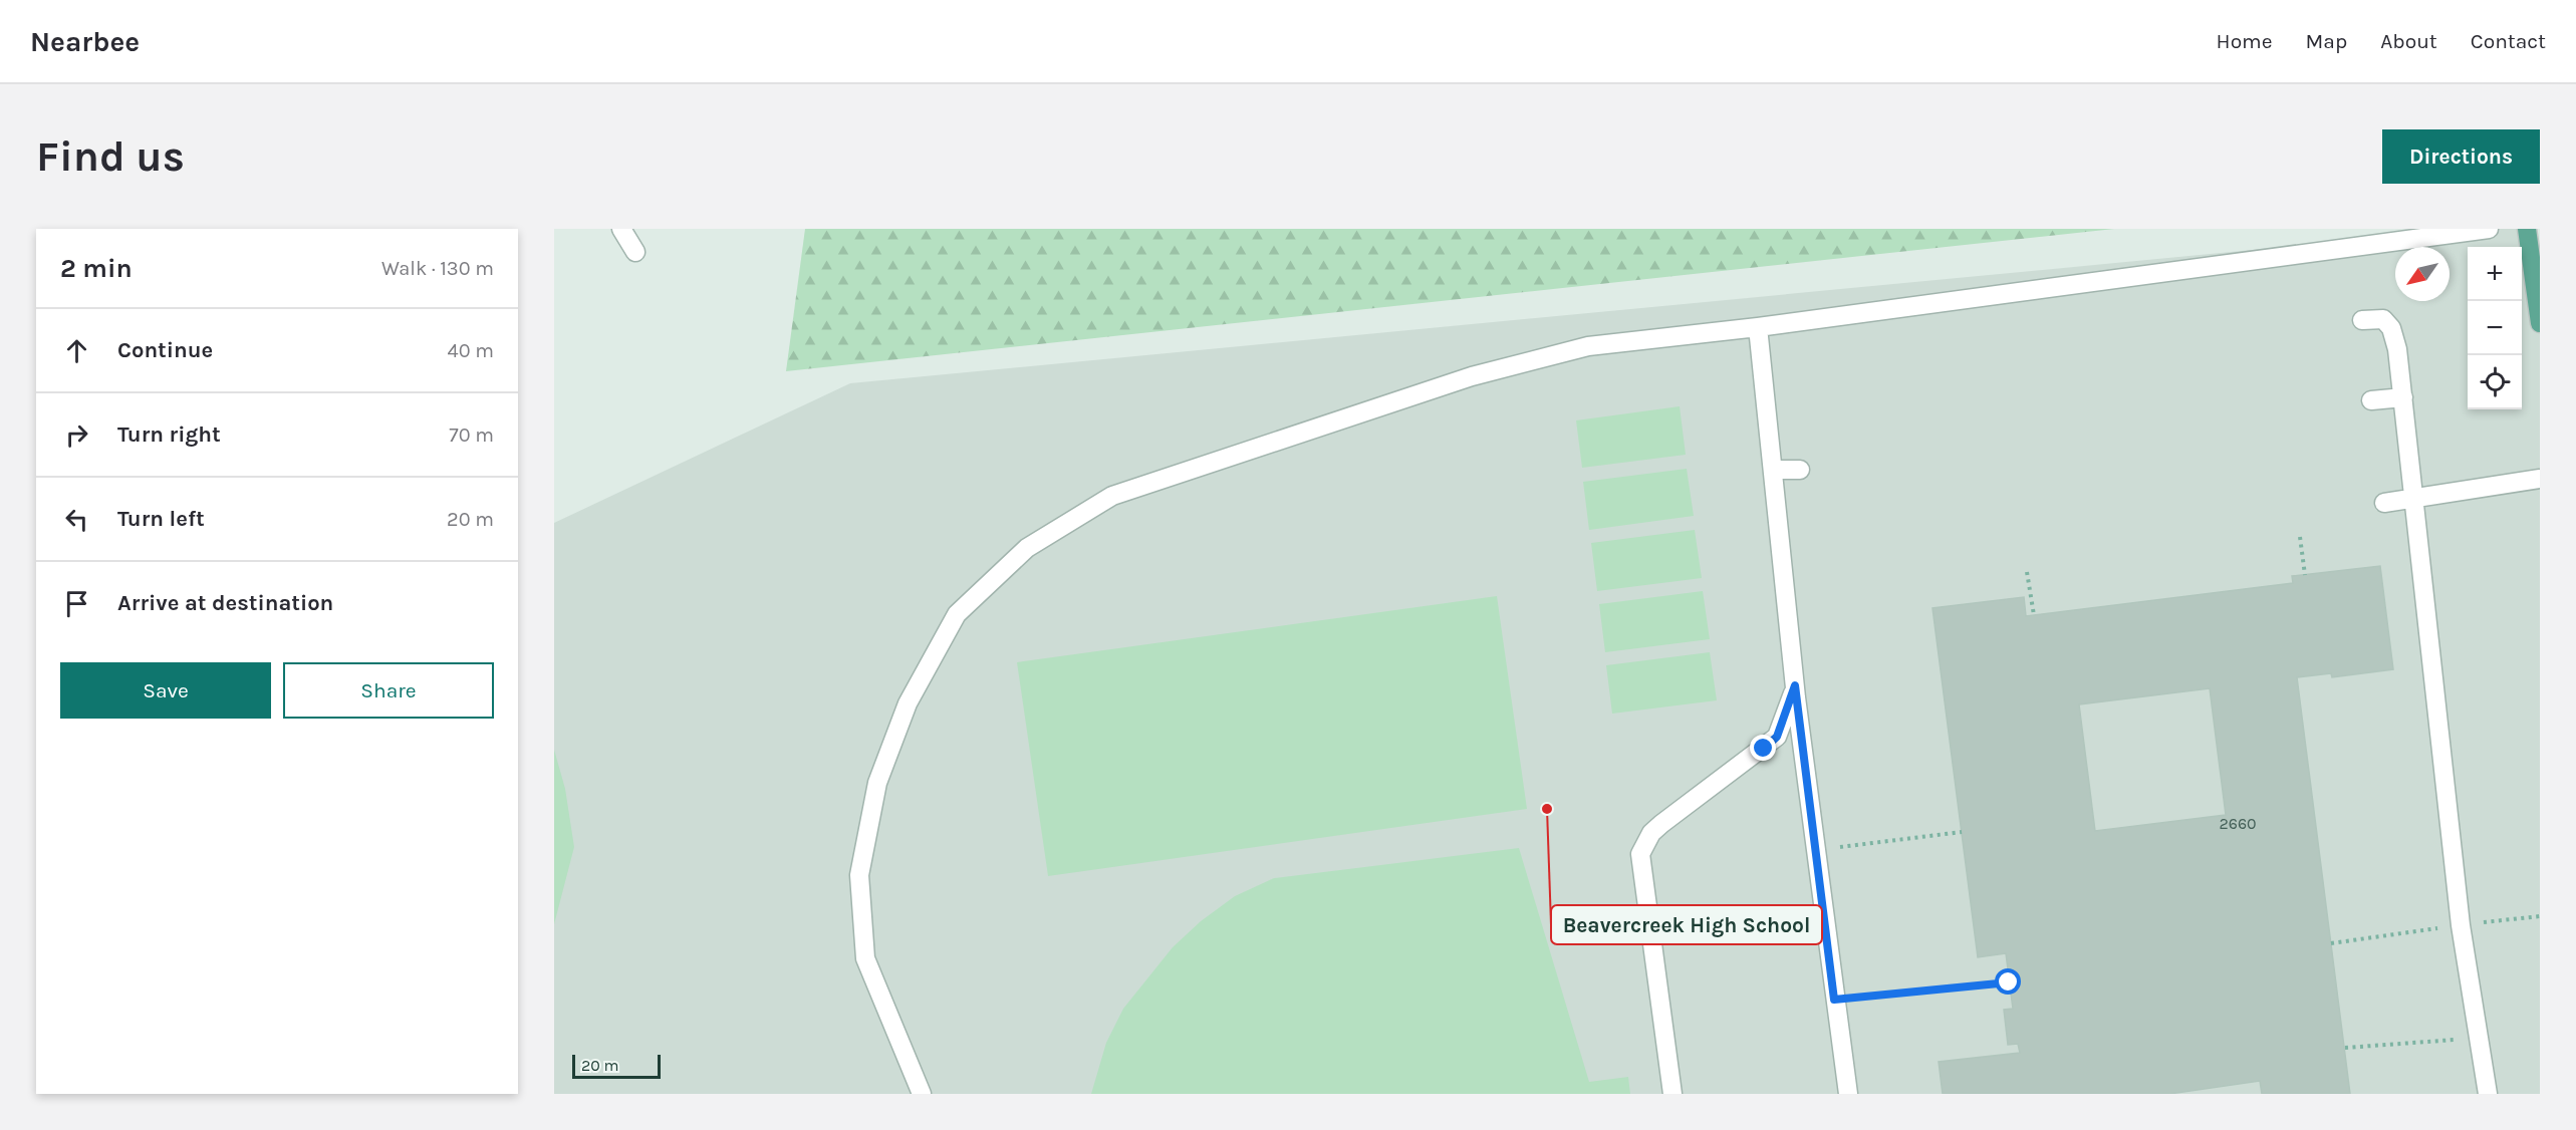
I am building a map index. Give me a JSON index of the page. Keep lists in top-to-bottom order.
{
  "places": ["Beavercreek High School"],
  "house_numbers": ["2660"],
  "scale_bar": "20 m",
  "north": "bottom left",
  "page": {
    "header": "Nearbee",
    "nav": [
      "Home",
      "Map",
      "About",
      "Contact"
    ],
    "buttons": [
      "Directions",
      ["Save", "Share"]
    ],
    "title": "Find us",
    "heading": ["2 min", "Walk · 130 m"],
    "map_buttons": ["+", "−"],
    "list": [
      ["Continue", "40 m"],
      ["Turn right", "70 m"],
      ["Turn left", "20 m"],
      "Arrive at destination"
    ],
    "scale": "20 m"
  }
}
